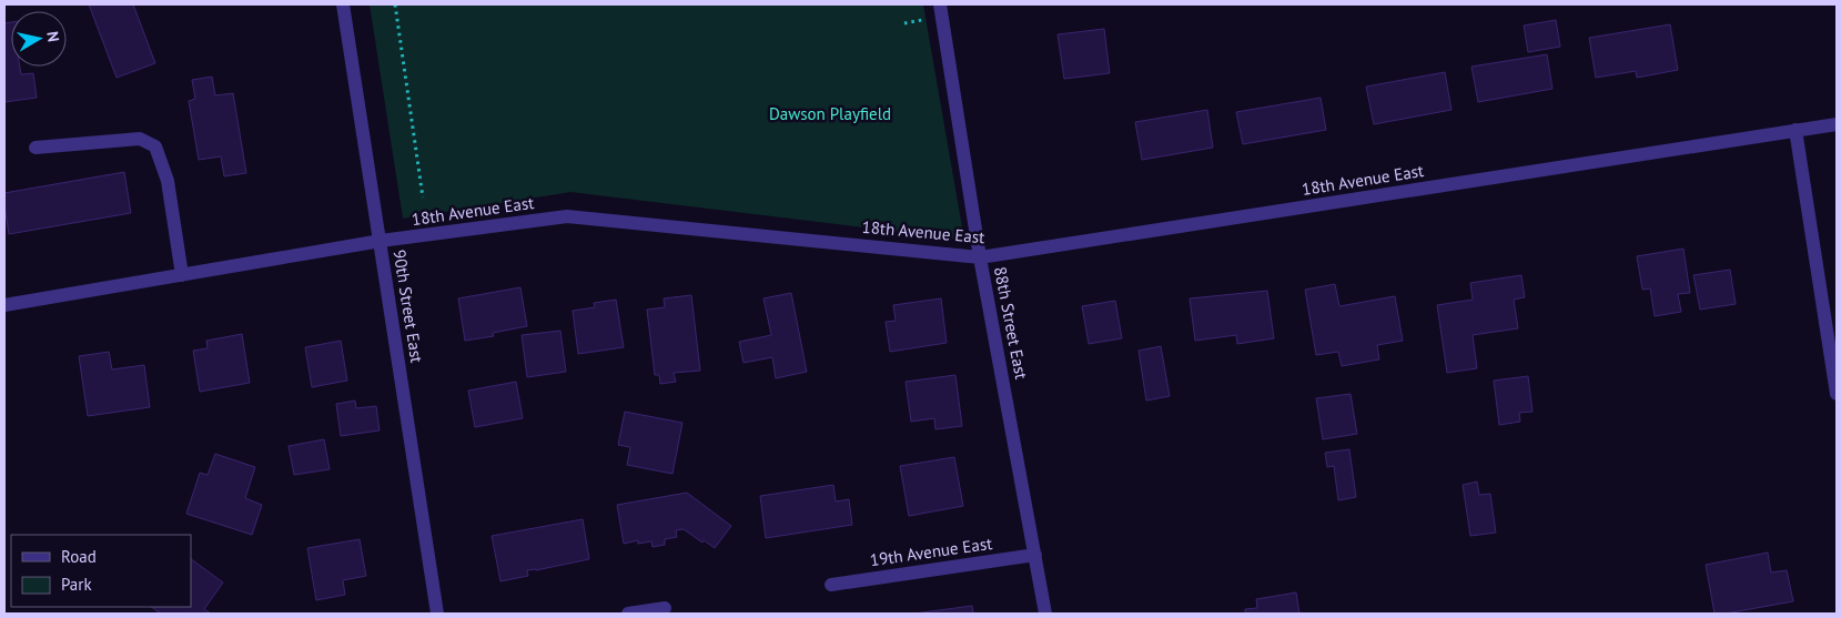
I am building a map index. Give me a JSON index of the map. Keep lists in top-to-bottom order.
{
  "streets": {
    "street": [
      "18th Avenue East",
      "90th Street East",
      "88th Street East",
      "19th Avenue East"
    ]
  },
  "crossings": [
    ["18th Avenue East", "90th Street East"],
    ["18th Avenue East", "88th Street East"],
    ["88th Street East", "19th Avenue East"]
  ],
  "parks": ["Dawson Playfield"],
  "legend": ["Road", "Park"],
  "north": "right"
}
